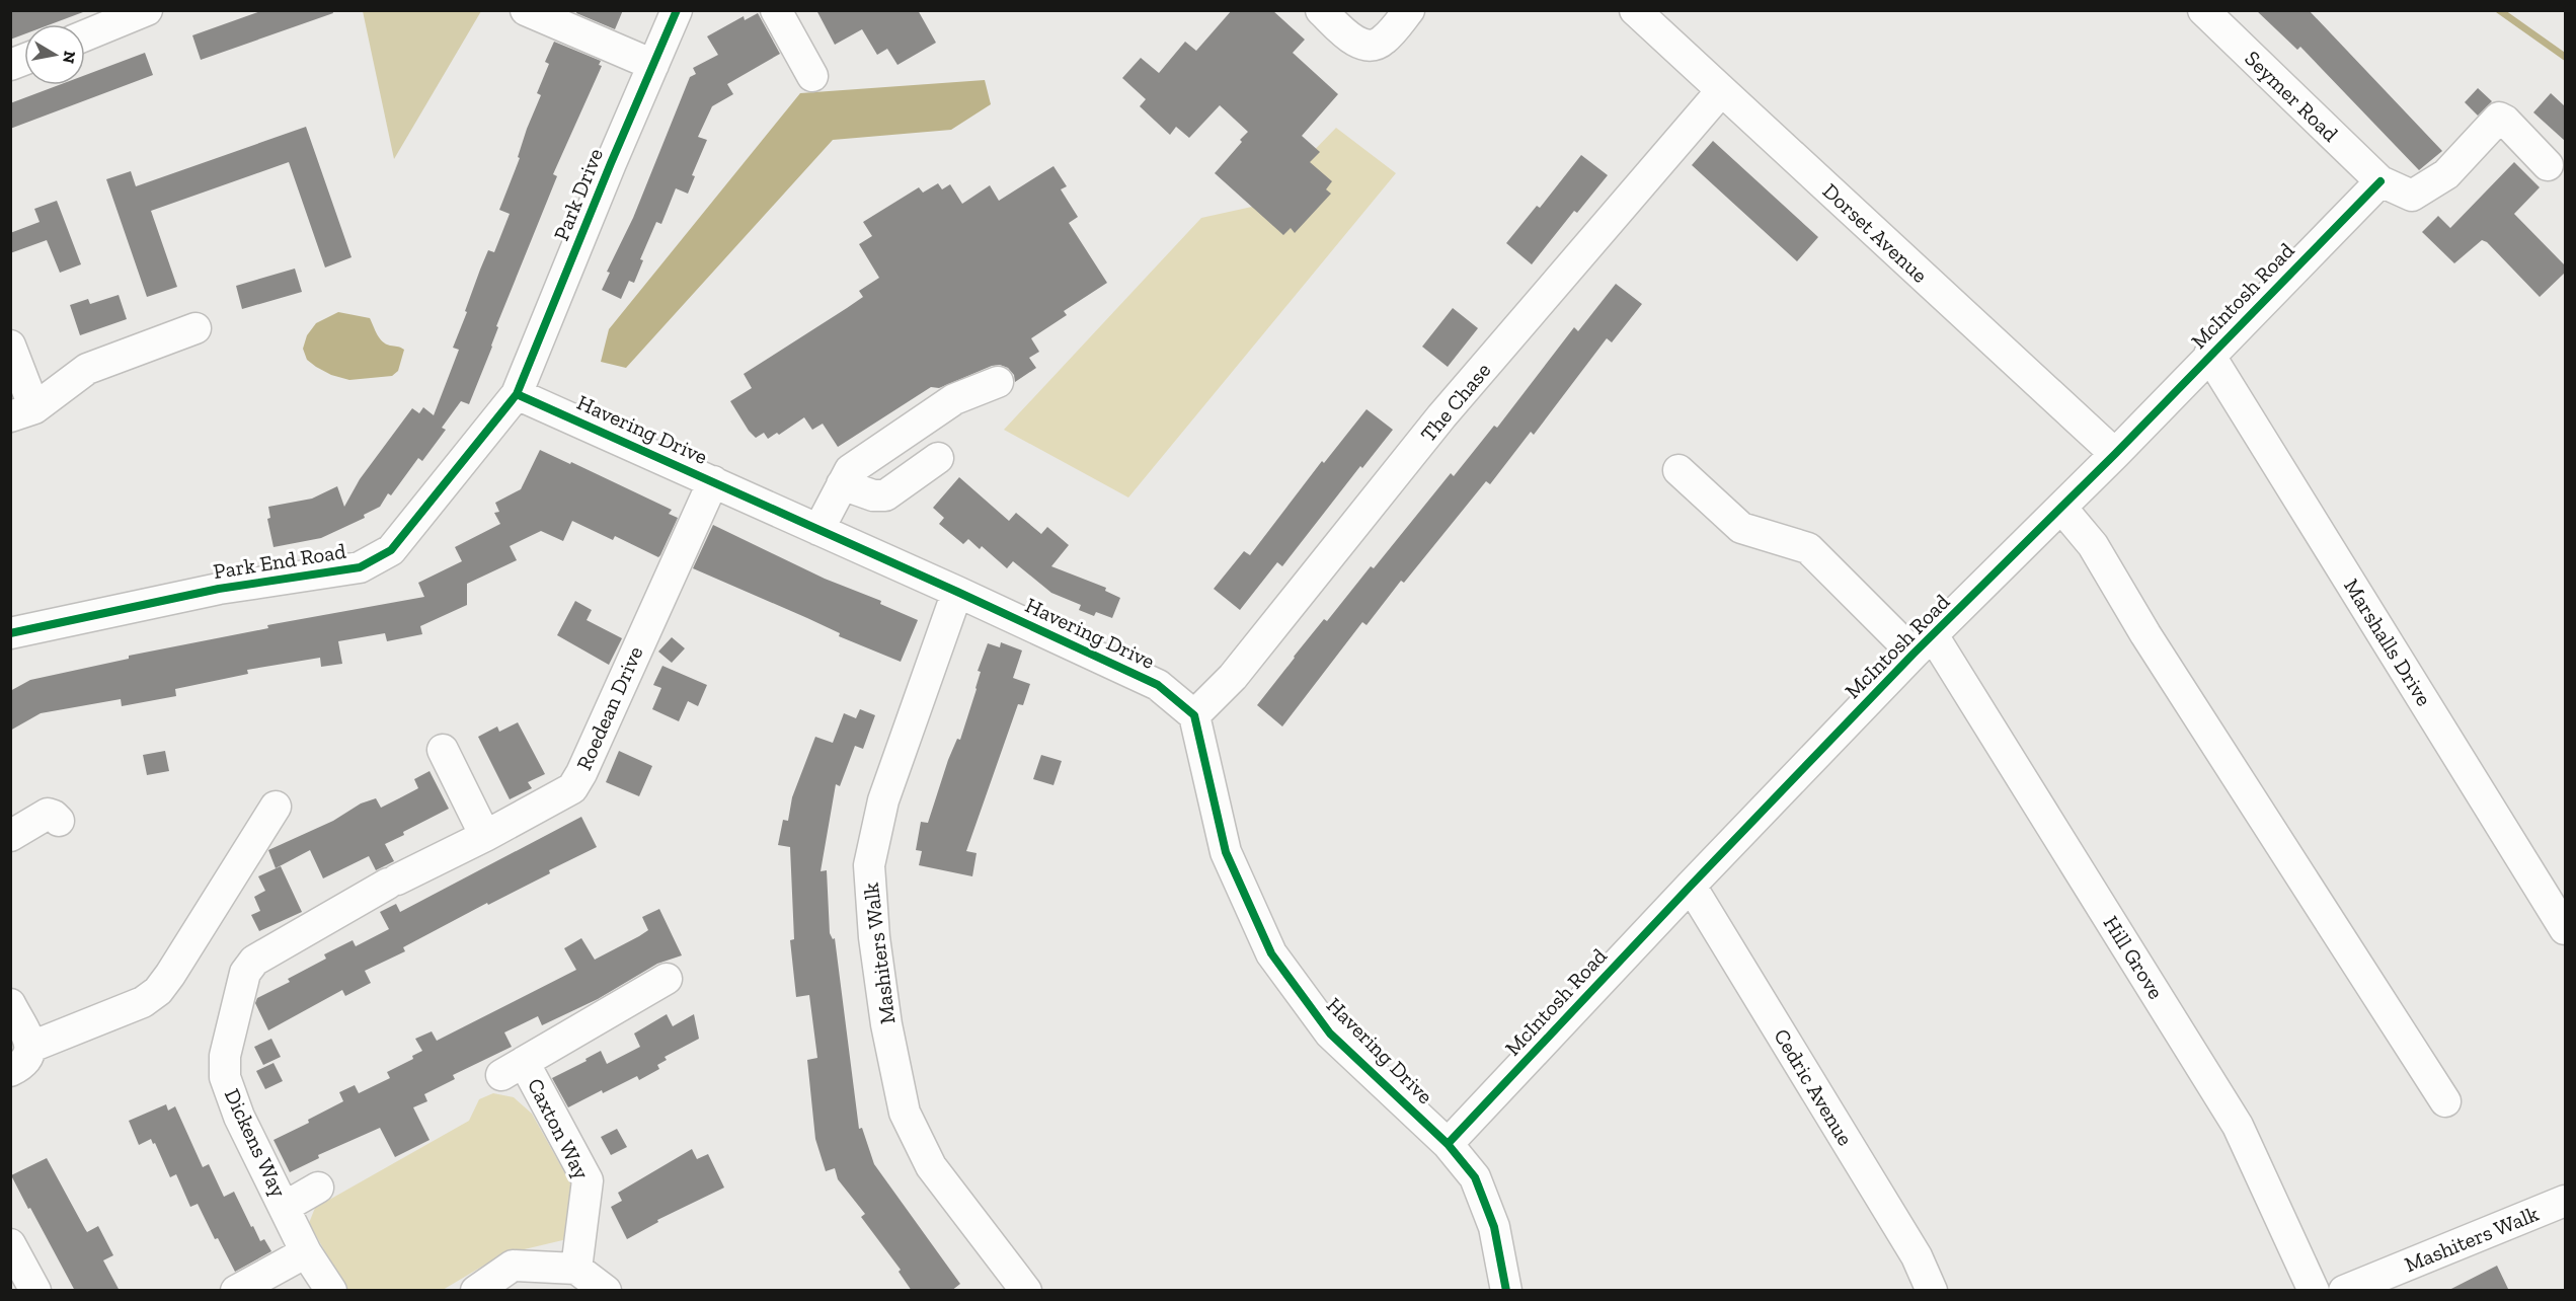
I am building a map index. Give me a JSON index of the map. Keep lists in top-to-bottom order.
{
  "streets": {
    "street": [
      "Seymer Road",
      "Park Drive",
      "Dorset Avenue",
      "McIntosh Road",
      "The Chase",
      "Havering Drive",
      "Park End Road",
      "Marshalls Drive",
      "Roedean Drive",
      "Mashiters Walk",
      "Hill Grove",
      "Cedric Avenue",
      "Caxton Way",
      "Dickens Way"
    ]
  },
  "crossings": [
    ["Seymer Road", "McIntosh Road"],
    ["Park Drive", "Havering Drive"],
    ["Park Drive", "Park End Road"],
    ["Dorset Avenue", "McIntosh Road"],
    ["Dorset Avenue", "The Chase"],
    ["McIntosh Road", "Havering Drive"],
    ["McIntosh Road", "Marshalls Drive"],
    ["McIntosh Road", "Hill Grove"],
    ["McIntosh Road", "Cedric Avenue"],
    ["The Chase", "Havering Drive"],
    ["Havering Drive", "Park End Road"],
    ["Havering Drive", "Roedean Drive"],
    ["Havering Drive", "Mashiters Walk"],
    ["Roedean Drive", "Dickens Way"]
  ],
  "north": "right"
}
